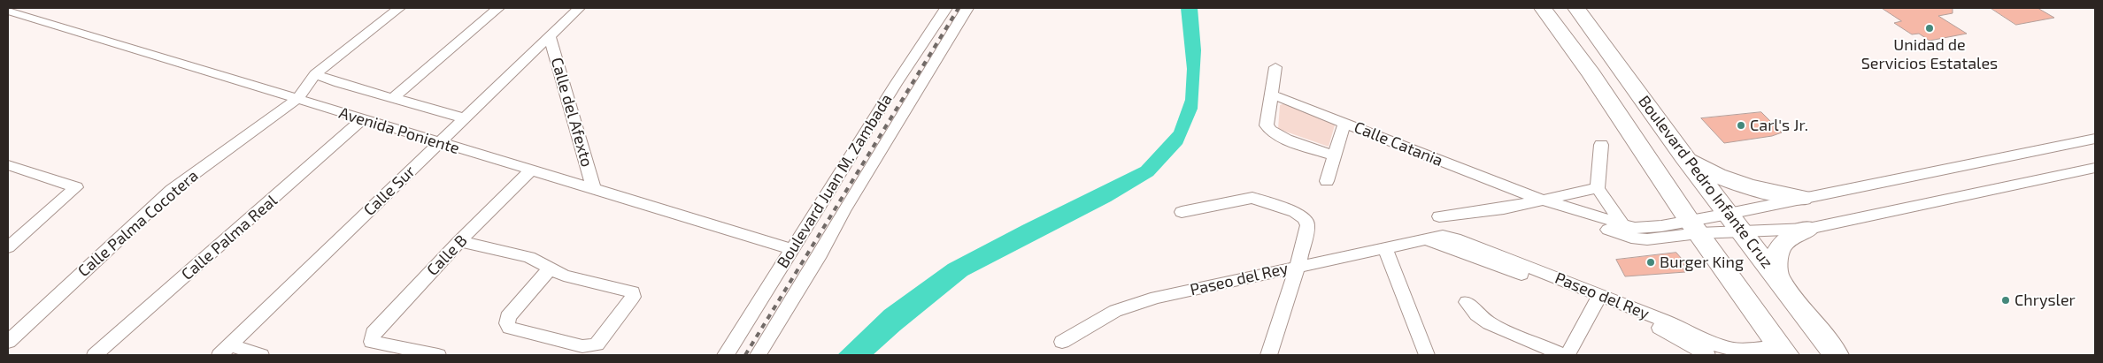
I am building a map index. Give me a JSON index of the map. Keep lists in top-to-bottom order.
{
  "streets": {
    "highway": ["Boulevard Pedro Infante Cruz"],
    "street": [
      "Calle del Afexto",
      "Avenida Poniente",
      "Calle Catania",
      "Boulevard Juan M. Zambada",
      "Calle Sur",
      "Calle Palma Cocotera",
      "Calle Palma Real",
      "Calle B",
      "Paseo del Rey"
    ]
  },
  "crossings": [
    ["Calle del Afexto", "Avenida Poniente"],
    ["Calle del Afexto", "Calle Sur"],
    ["Avenida Poniente", "Boulevard Juan M. Zambada"],
    ["Avenida Poniente", "Calle Sur"],
    ["Avenida Poniente", "Calle Palma Cocotera"],
    ["Avenida Poniente", "Calle Palma Real"],
    ["Avenida Poniente", "Calle B"],
    ["Boulevard Pedro Infante Cruz", "Paseo del Rey"]
  ],
  "places": [
    "Unidad de Servicios Estatales",
    "Carl's Jr.",
    "Burger King",
    "Chrysler"
  ]
}
